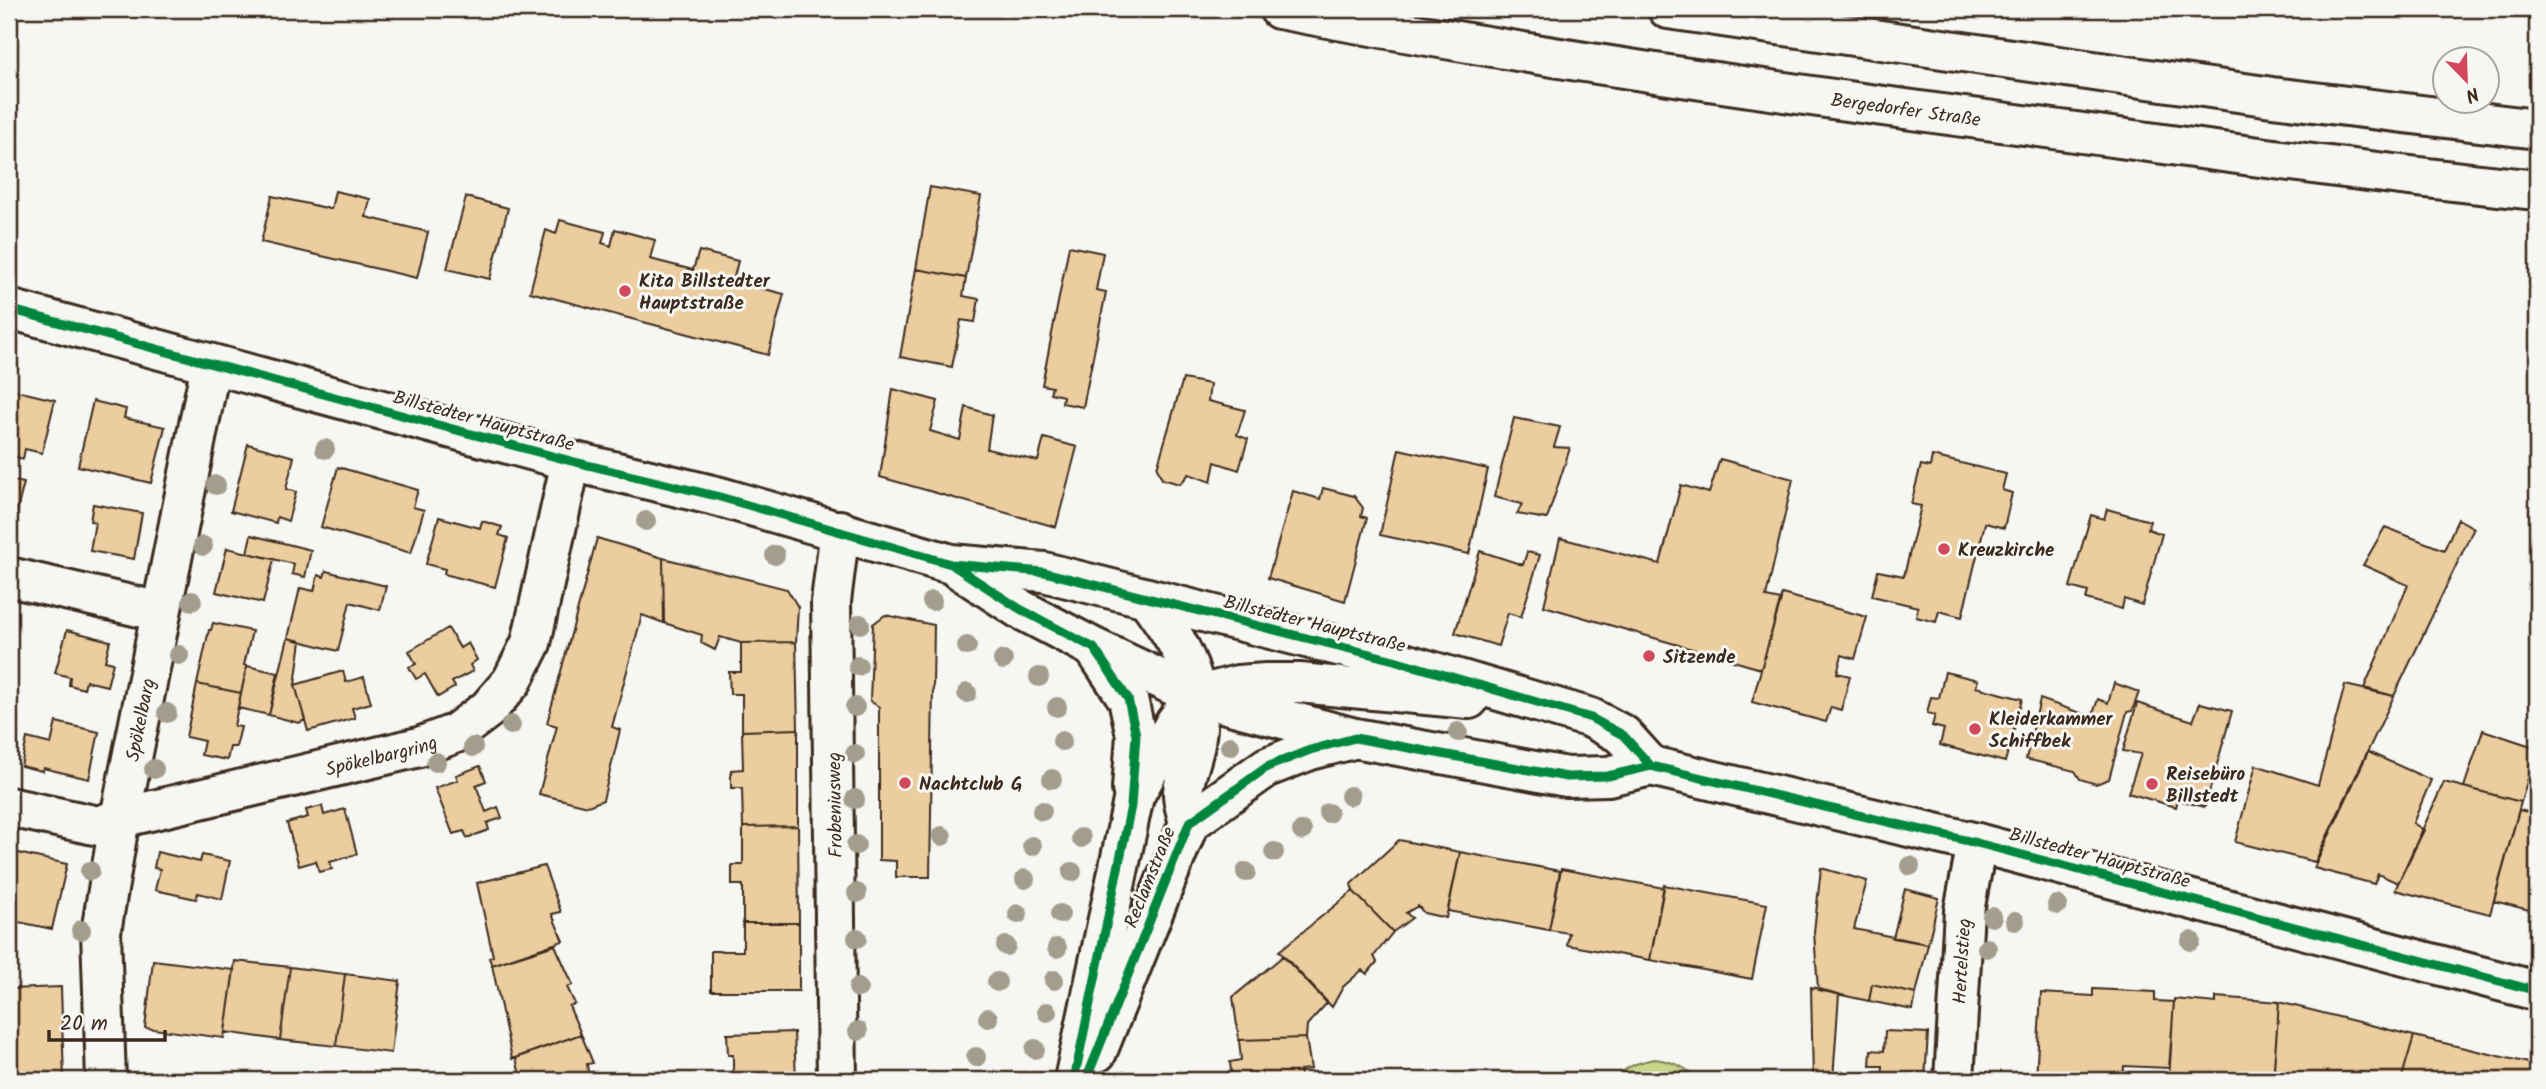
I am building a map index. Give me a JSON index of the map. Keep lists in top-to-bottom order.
{
  "streets": {
    "main road": [
      "Bergedorfer Straße",
      "Billstedter Hauptstraße",
      "Spökelbarg",
      "Spökelbargring",
      "Frobeniusweg",
      "Reclamstraße",
      "Hertelstieg"
    ]
  },
  "crossings": [
    ["Billstedter Hauptstraße", "Spökelbarg"],
    ["Billstedter Hauptstraße", "Spökelbargring"],
    ["Billstedter Hauptstraße", "Frobeniusweg"],
    ["Billstedter Hauptstraße", "Reclamstraße"],
    ["Billstedter Hauptstraße", "Hertelstieg"],
    ["Spökelbarg", "Spökelbargring"]
  ],
  "places": [
    "Kita Billstedter Hauptstraße",
    "Kreuzkirche",
    "Sitzende",
    "Kleiderkammer Schiffbek",
    "Nachtclub G",
    "Reisebüro Billstedt"
  ],
  "scale_bar": "20 m",
  "north": "bottom right"
}
